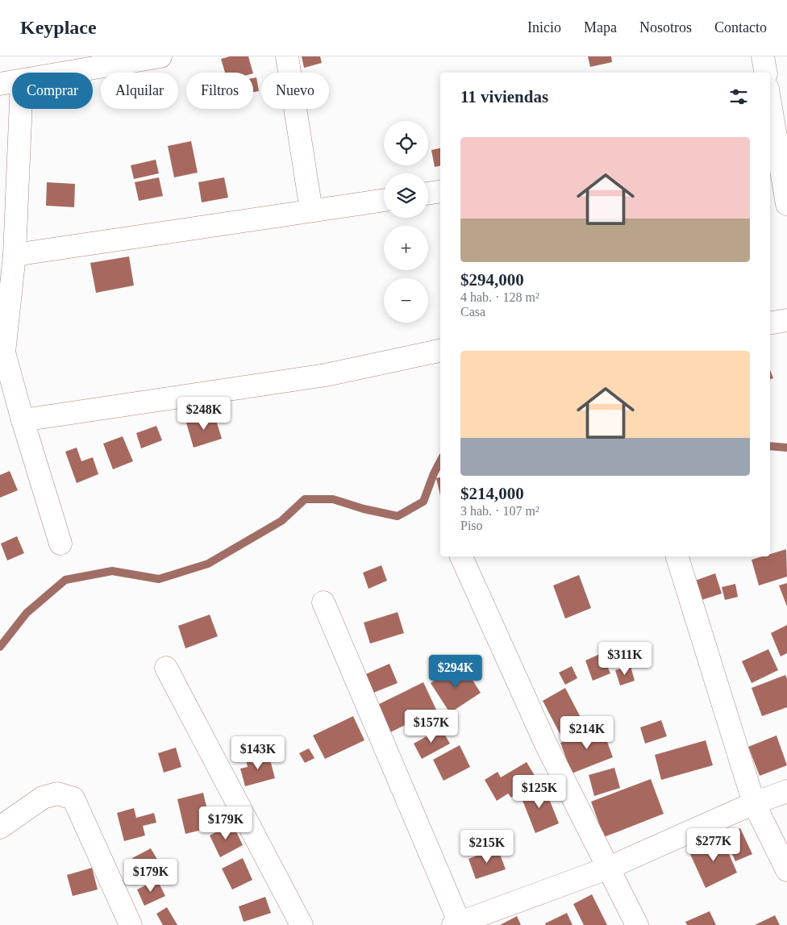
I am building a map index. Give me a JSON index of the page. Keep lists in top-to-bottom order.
{
  "page": {
    "header": "Keyplace",
    "nav": [
      "Inicio",
      "Mapa",
      "Nosotros",
      "Contacto"
    ],
    "chip": [
      "Comprar",
      "Alquilar",
      "Filtros",
      "Nuevo"
    ],
    "heading": "11 viviendas",
    "map_buttons": ["+", "−"],
    "list": [
      {
        "name": "$294,000",
        "note": "4 hab. · 128 m² · Casa"
      },
      {
        "name": "$214,000",
        "note": "3 hab. · 107 m² · Piso"
      }
    ],
    "price": [
      "$248K",
      "$311K",
      "$294K",
      "$157K",
      "$214K",
      "$143K",
      "$125K",
      "$179K",
      "$277K",
      "$215K",
      "$179K"
    ]
  }
}
